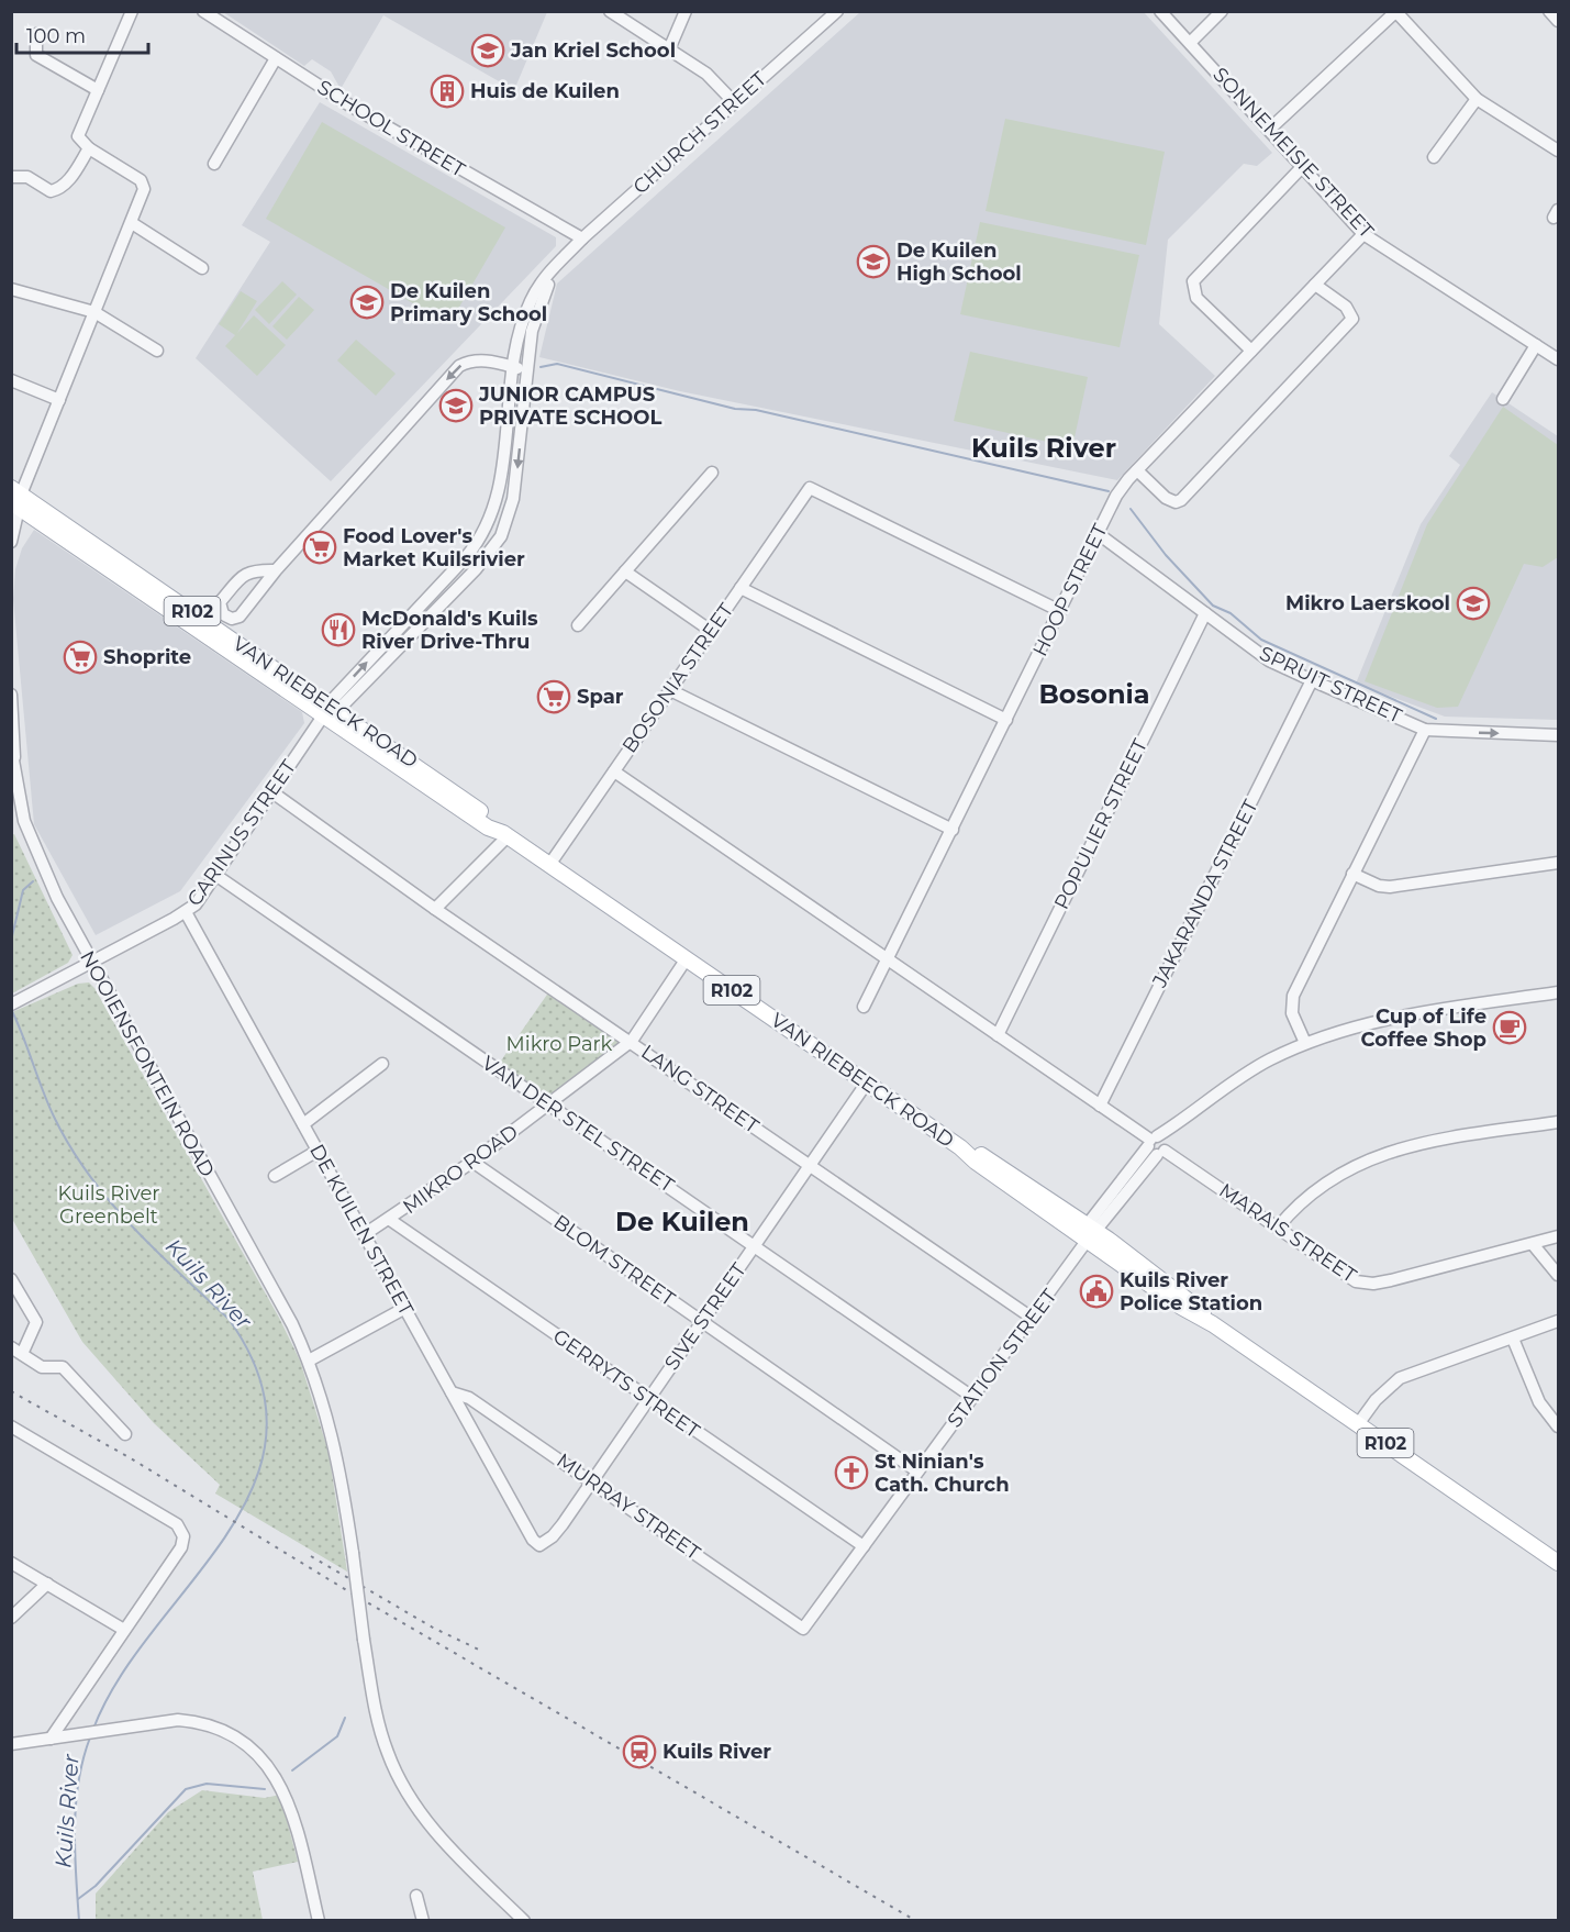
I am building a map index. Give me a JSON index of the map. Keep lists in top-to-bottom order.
{
  "streets": {
    "main road": ["R102", "VAN RIEBEECK ROAD"],
    "street": [
      "SCHOOL STREET",
      "CHURCH STREET",
      "SONNEMEISIE STREET",
      "HOOP STREET",
      "BOSONIA STREET",
      "SPRUIT STREET",
      "POPULIER STREET",
      "CARINUS STREET",
      "JAKARANDA STREET",
      "NOOIENSFONTEIN ROAD",
      "LANG STREET",
      "VAN DER STEL STREET",
      "MIKRO ROAD",
      "DE KUILEN STREET",
      "MARAIS STREET",
      "BLOM STREET",
      "SIVE STREET",
      "STATION STREET",
      "GERRYTS STREET",
      "MURRAY STREET"
    ]
  },
  "crossings": [
    ["SCHOOL STREET", "CHURCH STREET"],
    ["CHURCH STREET", "CARINUS STREET"],
    ["SONNEMEISIE STREET", "HOOP STREET"],
    ["HOOP STREET", "BOSONIA STREET"],
    ["HOOP STREET", "SPRUIT STREET"],
    ["HOOP STREET", "MARAIS STREET"],
    ["BOSONIA STREET", "VAN RIEBEECK ROAD"],
    ["BOSONIA STREET", "MARAIS STREET"],
    ["SPRUIT STREET", "POPULIER STREET"],
    ["SPRUIT STREET", "JAKARANDA STREET"],
    ["VAN RIEBEECK ROAD", "CARINUS STREET"],
    ["VAN RIEBEECK ROAD", "MIKRO ROAD"],
    ["VAN RIEBEECK ROAD", "SIVE STREET"],
    ["VAN RIEBEECK ROAD", "STATION STREET"],
    ["POPULIER STREET", "MARAIS STREET"],
    ["CARINUS STREET", "NOOIENSFONTEIN ROAD"],
    ["CARINUS STREET", "LANG STREET"],
    ["CARINUS STREET", "VAN DER STEL STREET"],
    ["CARINUS STREET", "DE KUILEN STREET"],
    ["JAKARANDA STREET", "MARAIS STREET"],
    ["LANG STREET", "MIKRO ROAD"],
    ["LANG STREET", "SIVE STREET"],
    ["LANG STREET", "STATION STREET"],
    ["VAN DER STEL STREET", "MIKRO ROAD"],
    ["VAN DER STEL STREET", "SIVE STREET"],
    ["VAN DER STEL STREET", "STATION STREET"],
    ["MIKRO ROAD", "DE KUILEN STREET"],
    ["MIKRO ROAD", "BLOM STREET"],
    ["MIKRO ROAD", "GERRYTS STREET"],
    ["DE KUILEN STREET", "SIVE STREET"],
    ["DE KUILEN STREET", "MURRAY STREET"],
    ["MARAIS STREET", "STATION STREET"],
    ["BLOM STREET", "SIVE STREET"],
    ["BLOM STREET", "STATION STREET"],
    ["SIVE STREET", "GERRYTS STREET"],
    ["SIVE STREET", "MURRAY STREET"],
    ["STATION STREET", "GERRYTS STREET"],
    ["STATION STREET", "MURRAY STREET"]
  ],
  "districts": ["Kuils River", "Bosonia", "De Kuilen"],
  "water": ["Kuils River"],
  "parks": ["Mikro Park", "Kuils River Greenbelt"],
  "places": {
    "school or university": [
      "Jan Kriel School",
      "De Kuilen High School",
      "De Kuilen Primary School",
      "JUNIOR CAMPUS PRIVATE SCHOOL",
      "Mikro Laerskool"
    ],
    "building": ["Huis de Kuilen"],
    "supermarket": ["Food Lover's Market Kuilsrivier", "Shoprite", "Spar"],
    "restaurant": ["McDonald's Kuils River Drive-Thru"],
    "cafe": ["Cup of Life Coffee Shop"],
    "public building": ["Kuils River Police Station"],
    "church": ["St Ninian's Cath. Church"],
    "station": ["Kuils River"]
  },
  "scale_bar": "100 m"
}
